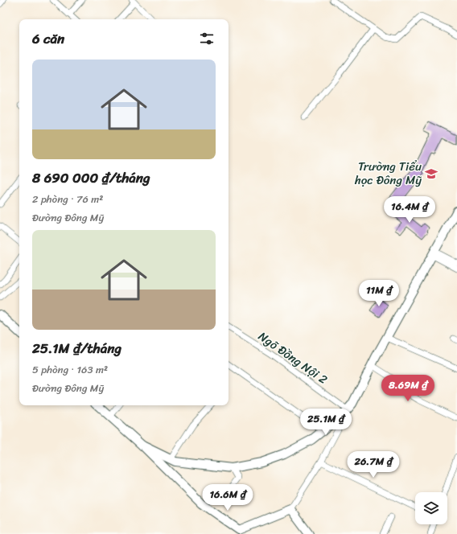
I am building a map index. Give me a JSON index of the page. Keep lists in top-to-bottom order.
{
  "streets": {
    "street": ["Ngõ Đồng Nội 2"]
  },
  "places": {
    "school or university": ["Trường Tiểu học Đông Mỹ"]
  },
  "page": {
    "heading": "6 căn",
    "list": [
      {
        "name": "8 690 000 ₫/tháng",
        "note": "2 phòng · 76 m² · Đường Đông Mỹ"
      },
      {
        "name": "25.1M ₫/tháng",
        "note": "5 phòng · 163 m² · Đường Đông Mỹ"
      }
    ],
    "price": [
      "16.4M ₫",
      "11M ₫",
      "8.69M ₫",
      "25.1M ₫",
      "26.7M ₫",
      "16.6M ₫"
    ]
  }
}
